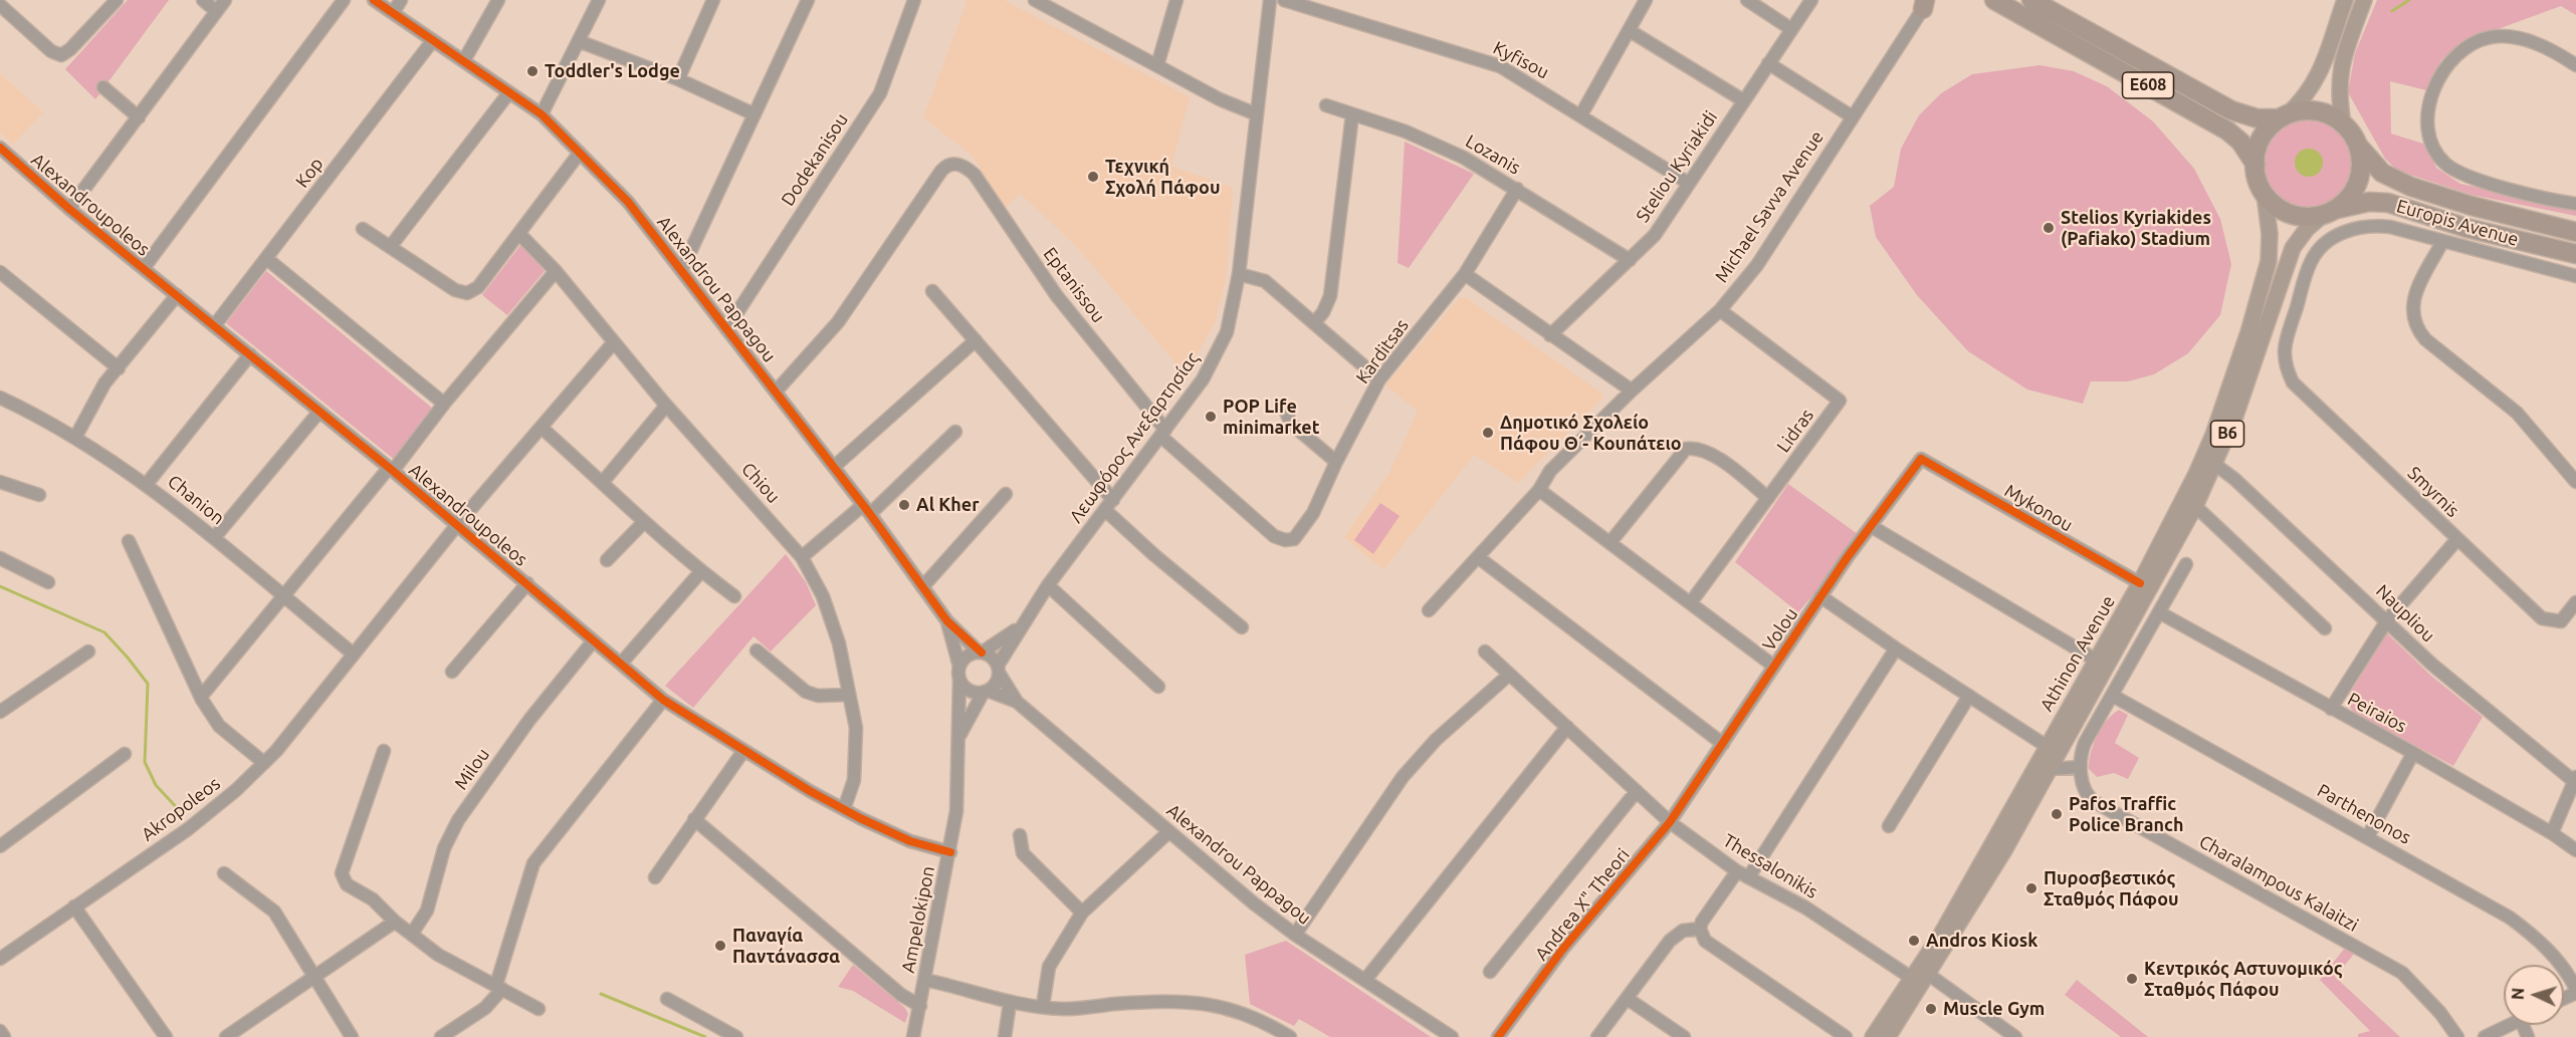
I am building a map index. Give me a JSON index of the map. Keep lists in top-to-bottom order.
{
  "streets": {
    "highway": ["E608", "Europis Avenue"],
    "main road": ["B6", "Athinon Avenue"],
    "street": [
      "Kyfisou",
      "Lozanis",
      "Dodekanisou",
      "Steliou Kyriakidi",
      "Kop",
      "Alexandroupoleos",
      "Michael Savva Avenue",
      "Eptanissou",
      "Alexandrou Pappagou",
      "Karditsas",
      "Lidras",
      "Λεωφόρος Ανεξαρτησίας",
      "Chiou",
      "Smyrnis",
      "Chanion",
      "Mykonou",
      "Naupliou",
      "Volou",
      "Peiraios",
      "Milou",
      "Akropoleos",
      "Parthenonos",
      "Thessalonikis",
      "Charalampous Kalaitzi",
      "Andrea X\" Theori",
      "Ampelokipon"
    ]
  },
  "crossings": [
    ["Kyfisou", "Steliou Kyriakidi"],
    ["E608", "Europis Avenue"],
    ["E608", "Athinon Avenue"],
    ["Lozanis", "Steliou Kyriakidi"],
    ["Lozanis", "Karditsas"],
    ["Dodekanisou", "Alexandrou Pappagou"],
    ["Kop", "Alexandroupoleos"],
    ["Kop", "Alexandrou Pappagou"],
    ["Alexandroupoleos", "Chiou"],
    ["Alexandroupoleos", "Milou"],
    ["Alexandroupoleos", "Akropoleos"],
    ["Alexandroupoleos", "Ampelokipon"],
    ["Michael Savva Avenue", "Lidras"],
    ["Europis Avenue", "Athinon Avenue"],
    ["Eptanissou", "Alexandrou Pappagou"],
    ["Eptanissou", "Karditsas"],
    ["Eptanissou", "Λεωφόρος Ανεξαρτησίας"],
    ["Alexandrou Pappagou", "Λεωφόρος Ανεξαρτησίας"],
    ["Alexandrou Pappagou", "Ampelokipon"],
    ["Λεωφόρος Ανεξαρτησίας", "Ampelokipon"],
    ["Chiou", "Akropoleos"],
    ["Chanion", "Akropoleos"],
    ["Mykonou", "Volou"],
    ["Mykonou", "Athinon Avenue"],
    ["Naupliou", "Athinon Avenue"],
    ["Volou", "Thessalonikis"],
    ["Volou", "Andrea X\" Theori"],
    ["Athinon Avenue", "Thessalonikis"],
    ["Thessalonikis", "Andrea X\" Theori"]
  ],
  "places": [
    "Toddler's Lodge",
    "Τεχνική Σχολή Πάφου",
    "Stelios Kyriakides (Pafiako) Stadium",
    "POP Life minimarket",
    "Δημοτικό Σχολείο Πάφου Θ΄ - Κουπάτειο",
    "Al Kher",
    "Pafos Traffic Police Branch",
    "Πυροσβεστικός Σταθμός Πάφου",
    "Andros Kiosk",
    "Παναγία Παντάνασσα",
    "Κεντρικός Αστυνομικός Σταθμός Πάφου",
    "Muscle Gym"
  ],
  "north": "left"
}
